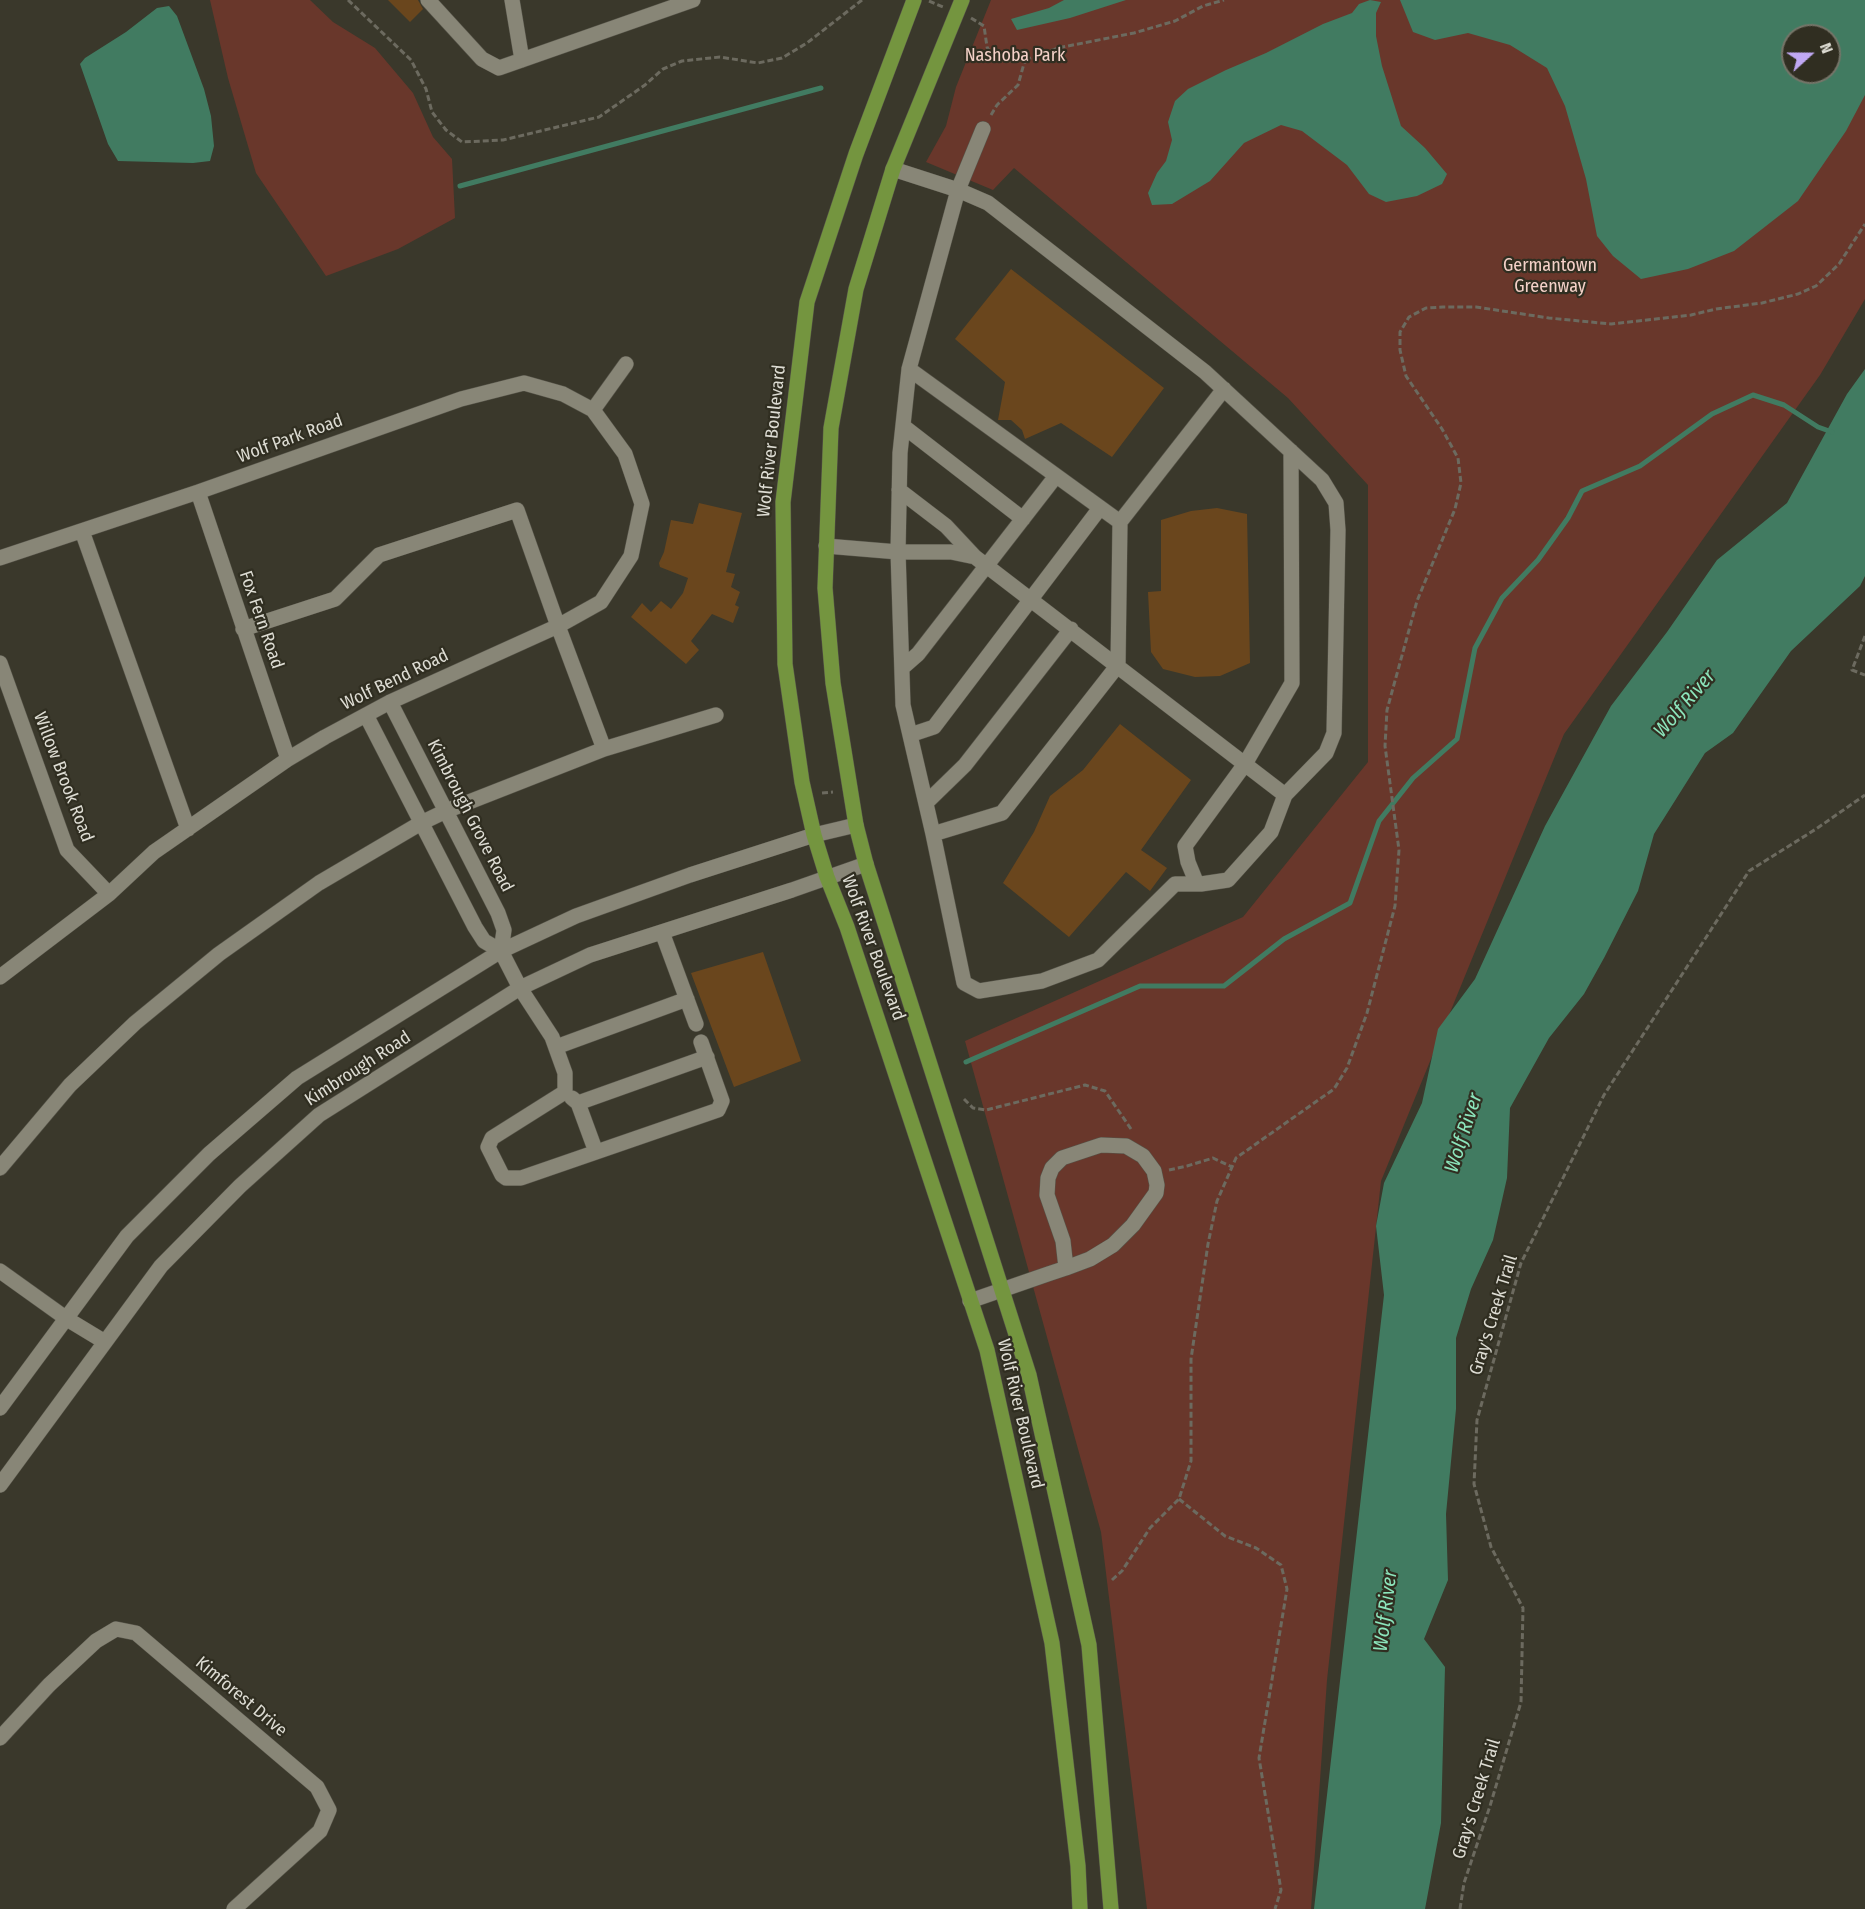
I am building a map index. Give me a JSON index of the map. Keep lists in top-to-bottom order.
{
  "streets": {
    "main road": ["Wolf River Boulevard"],
    "street": [
      "Wolf Park Road",
      "Fox Fern Road",
      "Wolf Bend Road",
      "Willow Brook Road",
      "Kimbrough Grove Road",
      "Kimbrough Road",
      "Kimforest Drive"
    ],
    "path": ["Gray's Creek Trail"]
  },
  "crossings": [
    ["Wolf Park Road", "Fox Fern Road"],
    ["Wolf Park Road", "Wolf Bend Road"],
    ["Wolf River Boulevard", "Kimbrough Road"],
    ["Fox Fern Road", "Wolf Bend Road"],
    ["Wolf Bend Road", "Willow Brook Road"],
    ["Wolf Bend Road", "Kimbrough Grove Road"],
    ["Kimbrough Grove Road", "Kimbrough Road"]
  ],
  "water": ["Wolf River"],
  "parks": ["Nashoba Park", "Germantown Greenway"],
  "north": "right"
}
